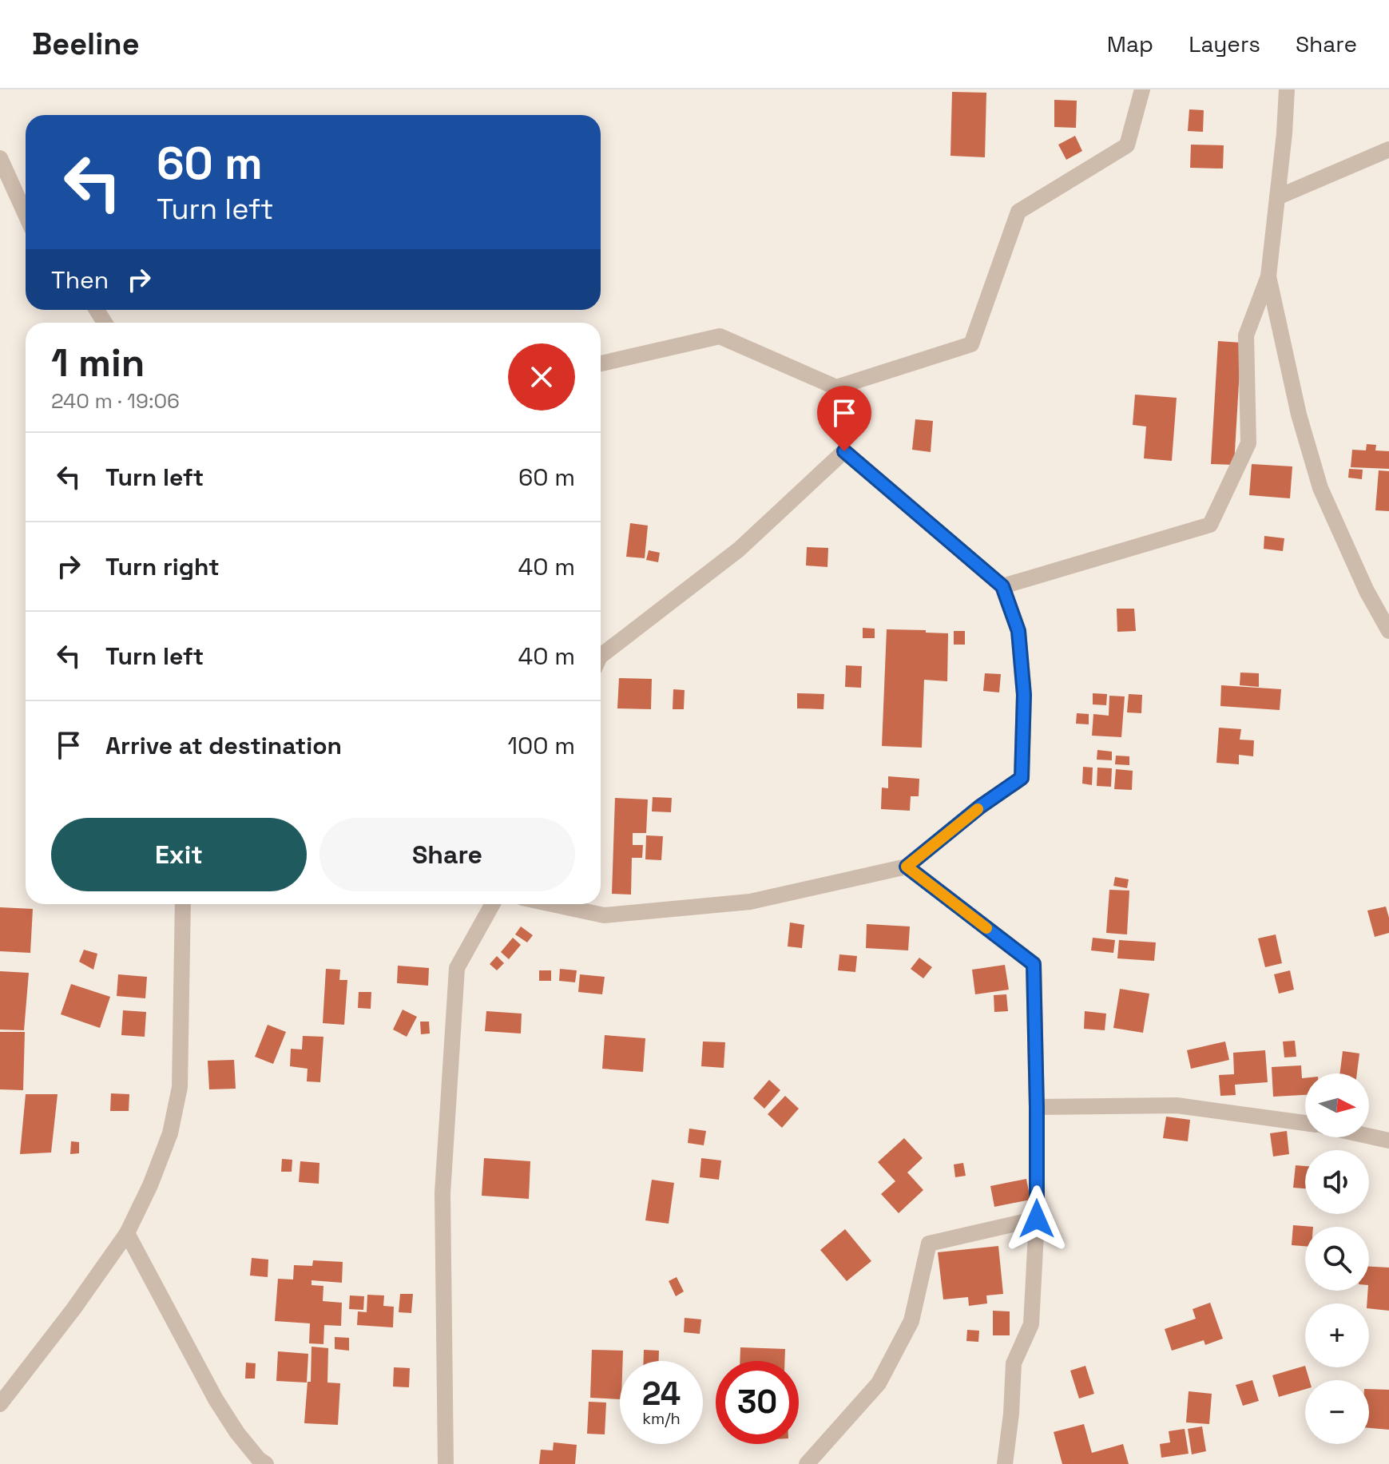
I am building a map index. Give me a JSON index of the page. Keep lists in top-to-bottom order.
{
  "north": "right",
  "page": {
    "header": "Beeline",
    "nav": ["Map", "Layers", "Share"],
    "turn": ["60 m", "Turn left"],
    "then": "Then",
    "heading": ["1 min", "240 m · 19:06"],
    "list": [
      {
        "name": "Turn left",
        "value": "60 m"
      },
      {
        "name": "Turn right",
        "value": "40 m"
      },
      {
        "name": "Turn left",
        "value": "40 m"
      },
      {
        "name": "Arrive at destination",
        "value": "100 m"
      }
    ],
    "buttons": ["Exit", "Share"],
    "map_buttons": ["+", "−"],
    "speed": "24 km/h",
    "limit": "30"
  }
}
